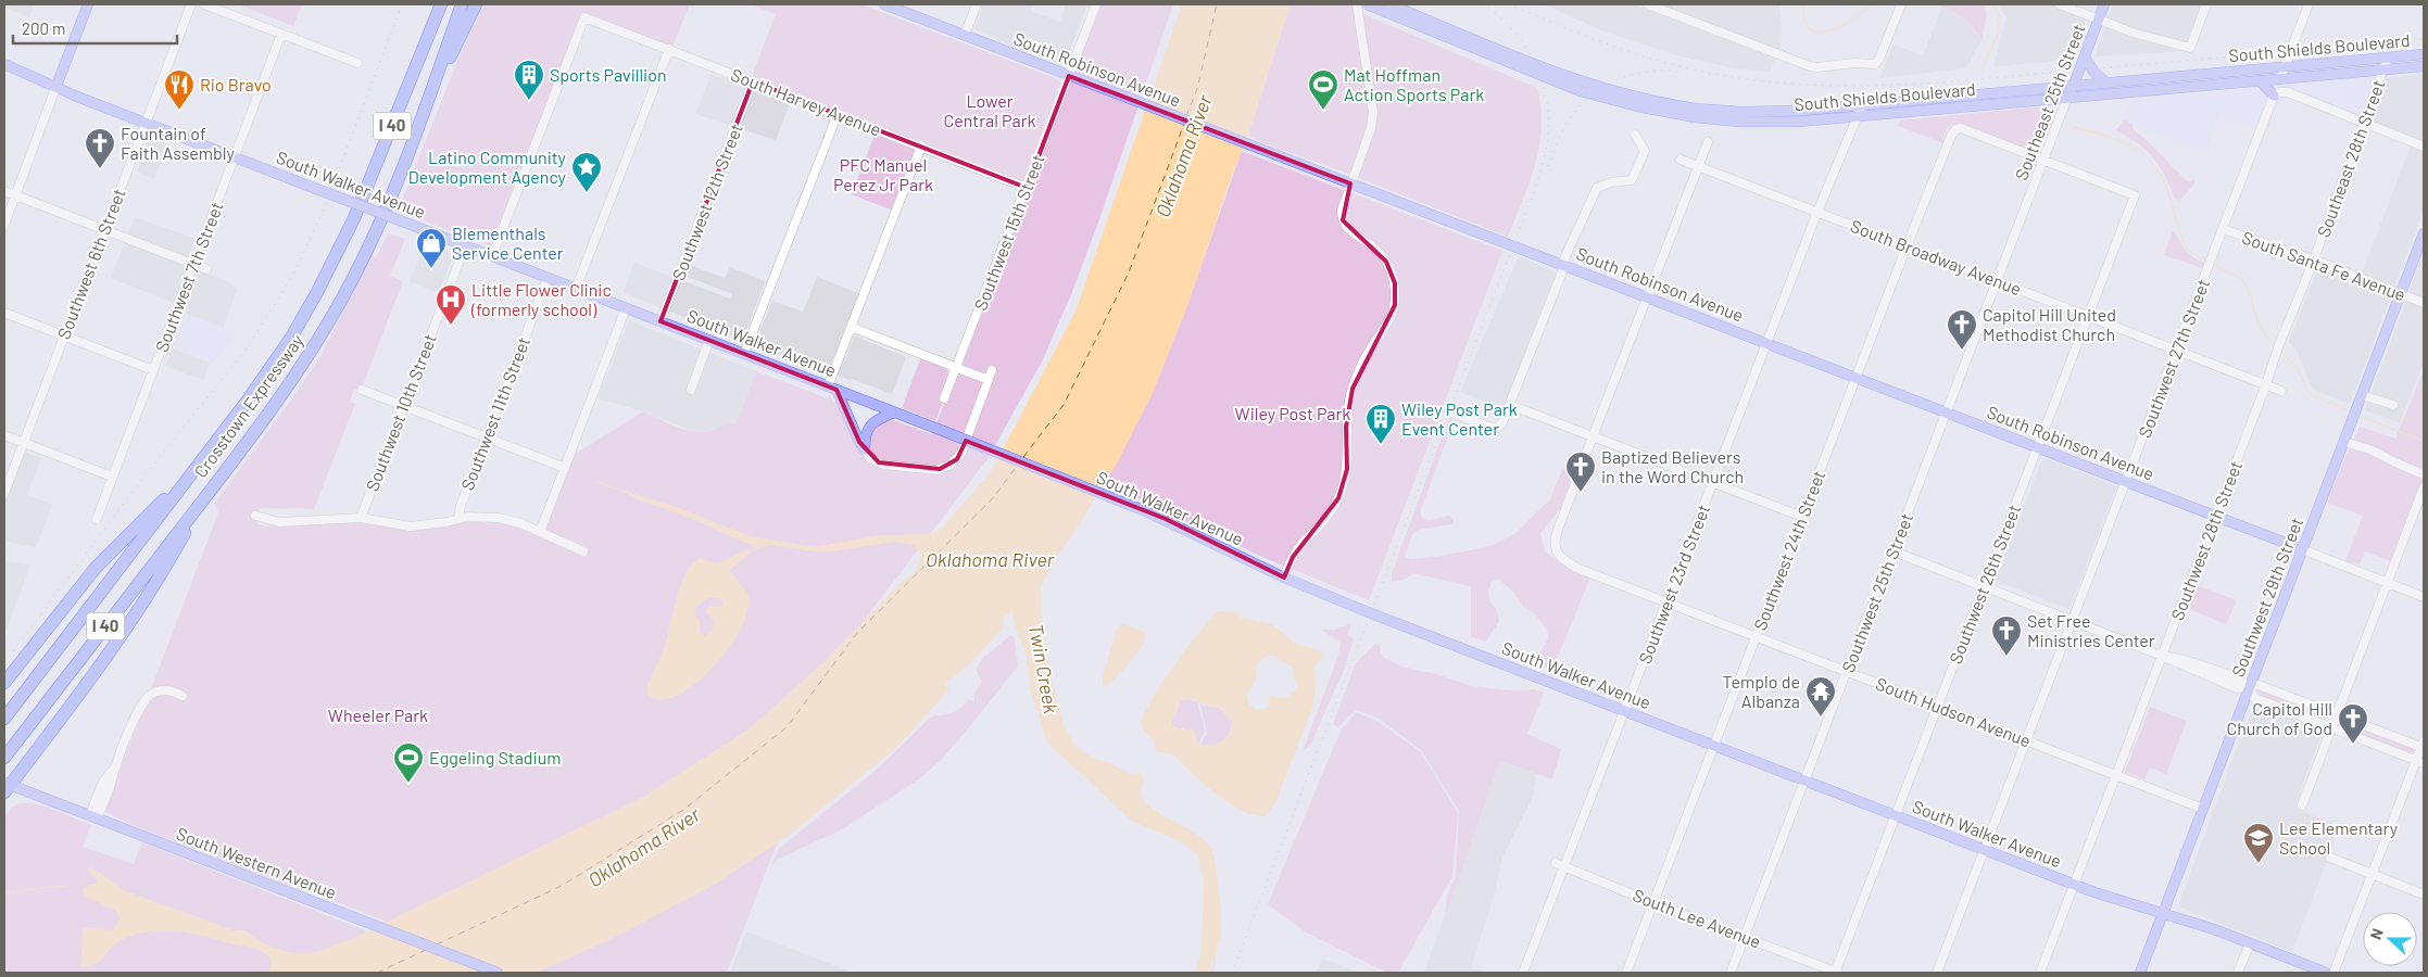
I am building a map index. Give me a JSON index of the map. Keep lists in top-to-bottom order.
{
  "streets": {
    "highway": ["I 40", "Crosstown Expressway"],
    "main road": [
      "South Shields Boulevard",
      "South Robinson Avenue",
      "Southeast 25th Street",
      "South Walker Avenue",
      "Southwest 29th Street",
      "South Western Avenue"
    ],
    "street": [
      "South Harvey Avenue",
      "Southeast 28th Street",
      "Southwest 12th Street",
      "Southwest 15th Street",
      "South Broadway Avenue",
      "Southwest 6th Street",
      "South Santa Fe Avenue",
      "Southwest 7th Street",
      "Southwest 27th Street",
      "Southwest 10th Street",
      "Southwest 11th Street",
      "Southwest 28th Street",
      "Southwest 24th Street",
      "Southwest 23rd Street",
      "Southwest 26th Street",
      "Southwest 25th Street",
      "South Hudson Avenue",
      "South Lee Avenue"
    ]
  },
  "crossings": [
    ["South Shields Boulevard", "Southeast 25th Street"],
    ["South Shields Boulevard", "Southeast 28th Street"],
    ["South Shields Boulevard", "Southwest 23rd Street"],
    ["South Robinson Avenue", "Southwest 15th Street"],
    ["South Robinson Avenue", "Southwest 27th Street"],
    ["South Robinson Avenue", "Southwest 28th Street"],
    ["South Robinson Avenue", "Southwest 24th Street"],
    ["South Robinson Avenue", "Southwest 23rd Street"],
    ["South Robinson Avenue", "Southwest 26th Street"],
    ["South Robinson Avenue", "Southwest 25th Street"],
    ["South Robinson Avenue", "Southwest 29th Street"],
    ["South Harvey Avenue", "South Walker Avenue"],
    ["South Harvey Avenue", "Southwest 12th Street"],
    ["South Harvey Avenue", "Southwest 15th Street"],
    ["Southeast 25th Street", "Southwest 24th Street"],
    ["Southeast 25th Street", "Southwest 26th Street"],
    ["Southeast 25th Street", "Southwest 25th Street"],
    ["Southeast 28th Street", "South Santa Fe Avenue"],
    ["Southeast 28th Street", "Southwest 28th Street"],
    ["South Walker Avenue", "Southwest 12th Street"],
    ["South Walker Avenue", "Southwest 6th Street"],
    ["South Walker Avenue", "Southwest 7th Street"],
    ["South Walker Avenue", "Southwest 27th Street"],
    ["South Walker Avenue", "Southwest 10th Street"],
    ["South Walker Avenue", "Southwest 11th Street"],
    ["South Walker Avenue", "Southwest 28th Street"],
    ["South Walker Avenue", "Southwest 24th Street"],
    ["South Walker Avenue", "Southwest 23rd Street"],
    ["South Walker Avenue", "Southwest 26th Street"],
    ["South Walker Avenue", "Southwest 25th Street"],
    ["South Walker Avenue", "Southwest 29th Street"],
    ["South Broadway Avenue", "Southwest 27th Street"],
    ["South Broadway Avenue", "Southwest 28th Street"],
    ["South Broadway Avenue", "Southwest 24th Street"],
    ["South Broadway Avenue", "Southwest 23rd Street"],
    ["South Broadway Avenue", "Southwest 26th Street"],
    ["South Broadway Avenue", "Southwest 25th Street"],
    ["South Santa Fe Avenue", "Southwest 27th Street"],
    ["South Santa Fe Avenue", "Southwest 28th Street"],
    ["South Santa Fe Avenue", "Southwest 29th Street"],
    ["Southwest 27th Street", "South Hudson Avenue"],
    ["Southwest 28th Street", "South Hudson Avenue"],
    ["Southwest 24th Street", "Southwest 26th Street"],
    ["Southwest 24th Street", "South Hudson Avenue"],
    ["Southwest 24th Street", "South Lee Avenue"],
    ["Southwest 23rd Street", "South Hudson Avenue"],
    ["Southwest 23rd Street", "South Lee Avenue"],
    ["Southwest 26th Street", "South Hudson Avenue"],
    ["Southwest 26th Street", "South Lee Avenue"],
    ["Southwest 25th Street", "South Hudson Avenue"],
    ["Southwest 25th Street", "South Lee Avenue"],
    ["Southwest 29th Street", "South Hudson Avenue"]
  ],
  "water": ["Oklahoma River", "Twin Creek"],
  "parks": [
    "Lower Central Park",
    "PFC Manuel Perez Jr Park",
    "Wiley Post Park",
    "Wheeler Park"
  ],
  "places": {
    "building": ["Sports Pavillion", "Wiley Post Park Event Center"],
    "restaurant": ["Rio Bravo"],
    "sports": ["Mat Hoffman Action Sports Park", "Eggeling Stadium"],
    "church": [
      "Fountain of Faith Assembly",
      "Capitol Hill United Methodist Church",
      "Baptized Believers in the Word Church",
      "Set Free Ministries Center",
      "Capitol Hill Church of God"
    ],
    "place": ["Latino Community Development Agency"],
    "shop": ["Blementhals Service Center"],
    "hospital": ["Little Flower Clinic (formerly school)"],
    "temple": ["Templo de Albanza"],
    "school or university": ["Lee Elementary School"]
  },
  "scale_bar": "200 m",
  "north": "left"
}
